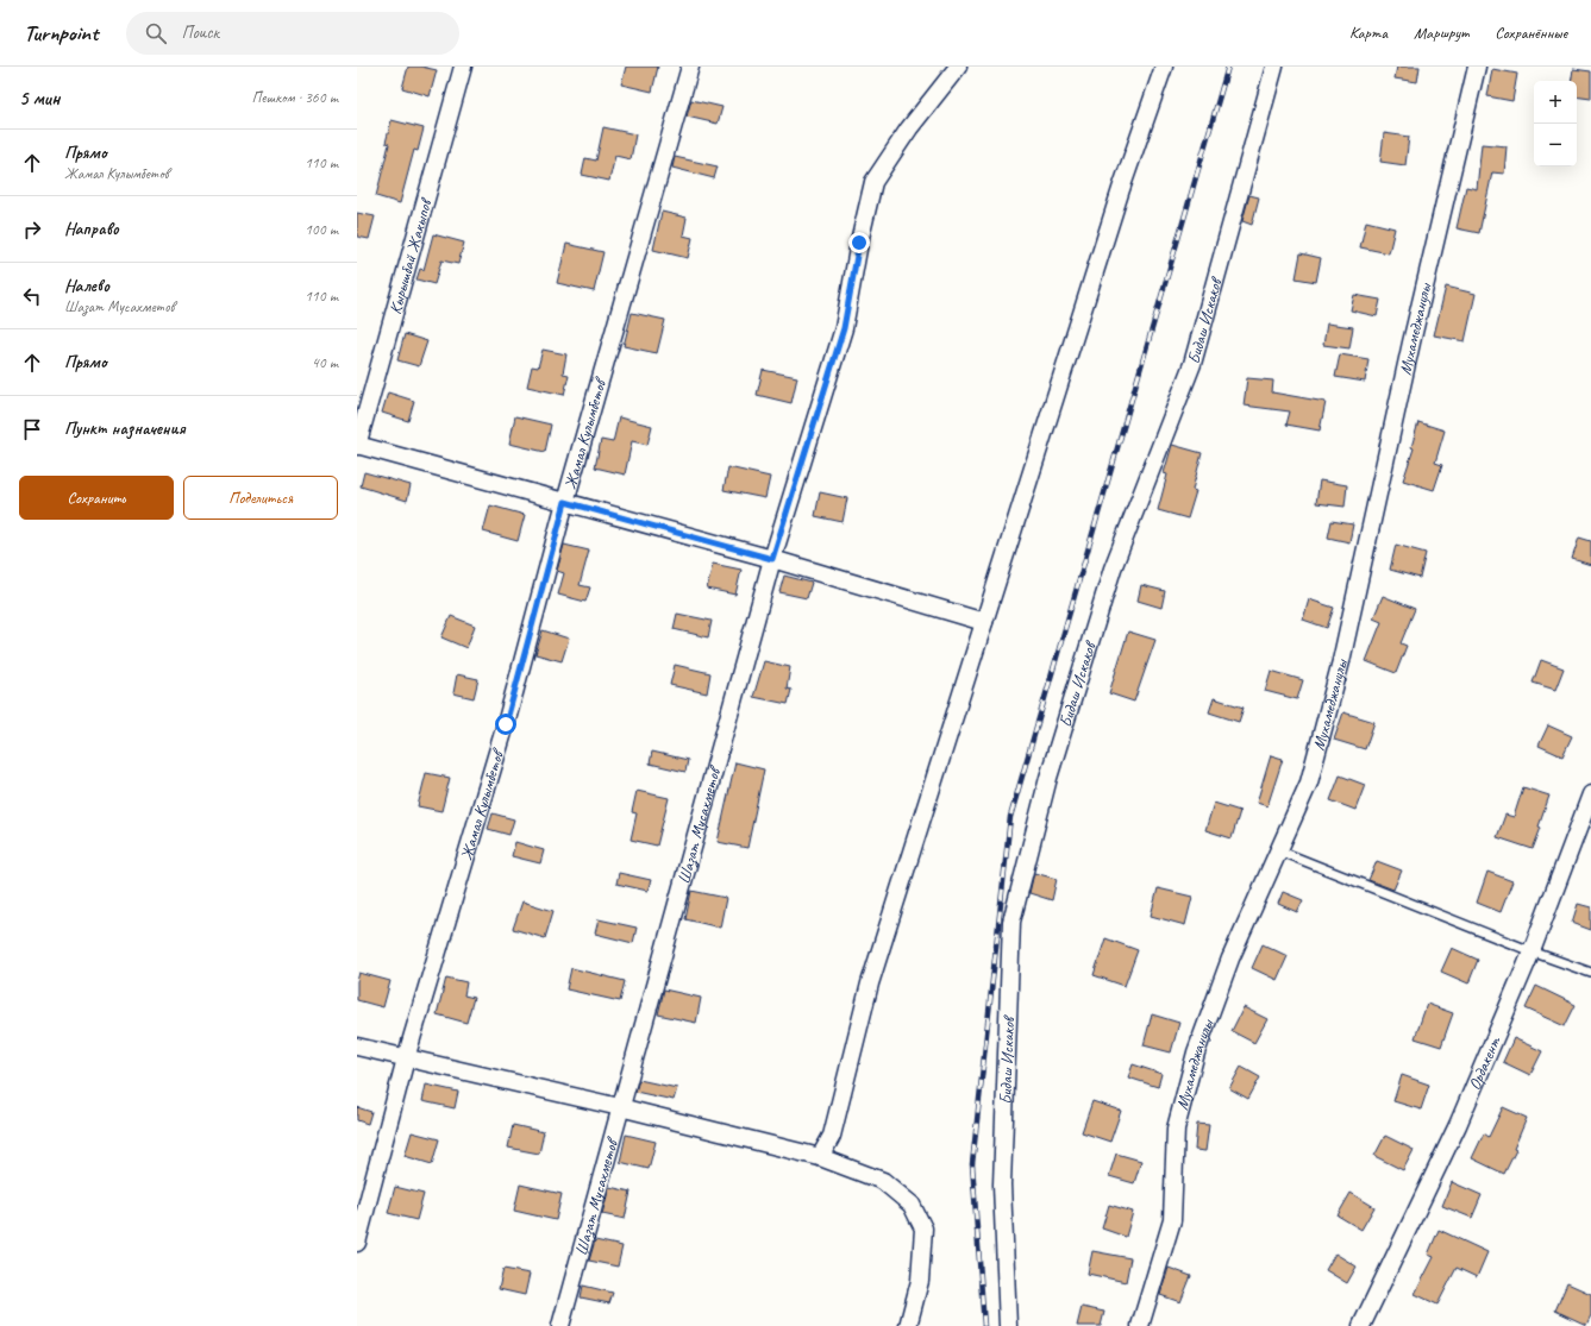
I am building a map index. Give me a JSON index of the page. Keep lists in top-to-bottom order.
{
  "streets": {
    "street": [
      "Кырышбай Жакыпов",
      "Бидаш Искаков",
      "Мухамеджанулы",
      "Жамал Кулымбетов",
      "Шазат Мусахметов",
      "Ордакент"
    ]
  },
  "page": {
    "header": "Turnpoint",
    "search": "Поиск",
    "nav": ["Карта", "Маршрут", "Сохранённые"],
    "heading": ["5 мин", "Пешком · 360 m"],
    "map_buttons": ["+", "−"],
    "list": [
      ["Прямо", "Жамал Кулымбетов", "110 m"],
      ["Направо", "100 m"],
      ["Налево", "Шазат Мусахметов", "110 m"],
      ["Прямо", "40 m"],
      "Пункт назначения"
    ],
    "buttons": ["Сохранить", "Поделиться"]
  }
}
